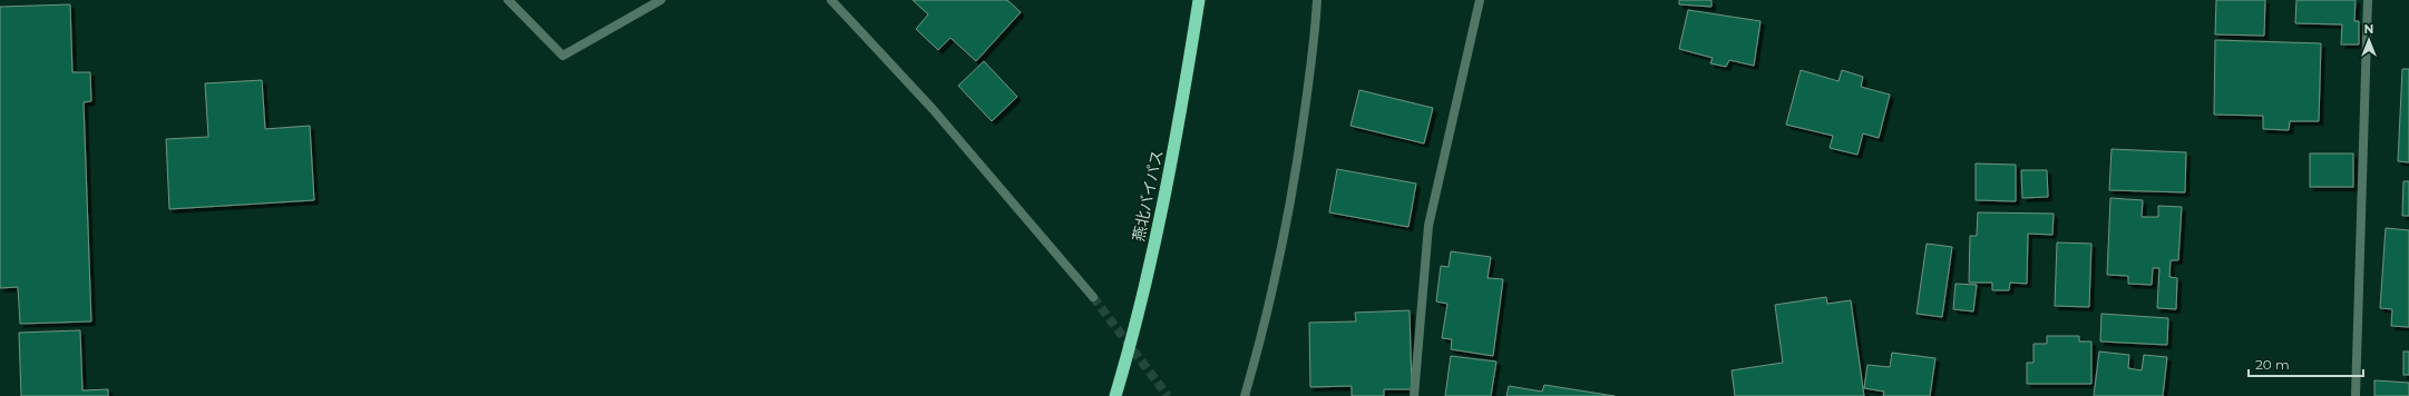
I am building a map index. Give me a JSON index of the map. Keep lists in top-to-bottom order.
{
  "streets": {
    "highway": ["燕北バイパス"]
  },
  "scale_bar": "20 m",
  "north": "top"
}
